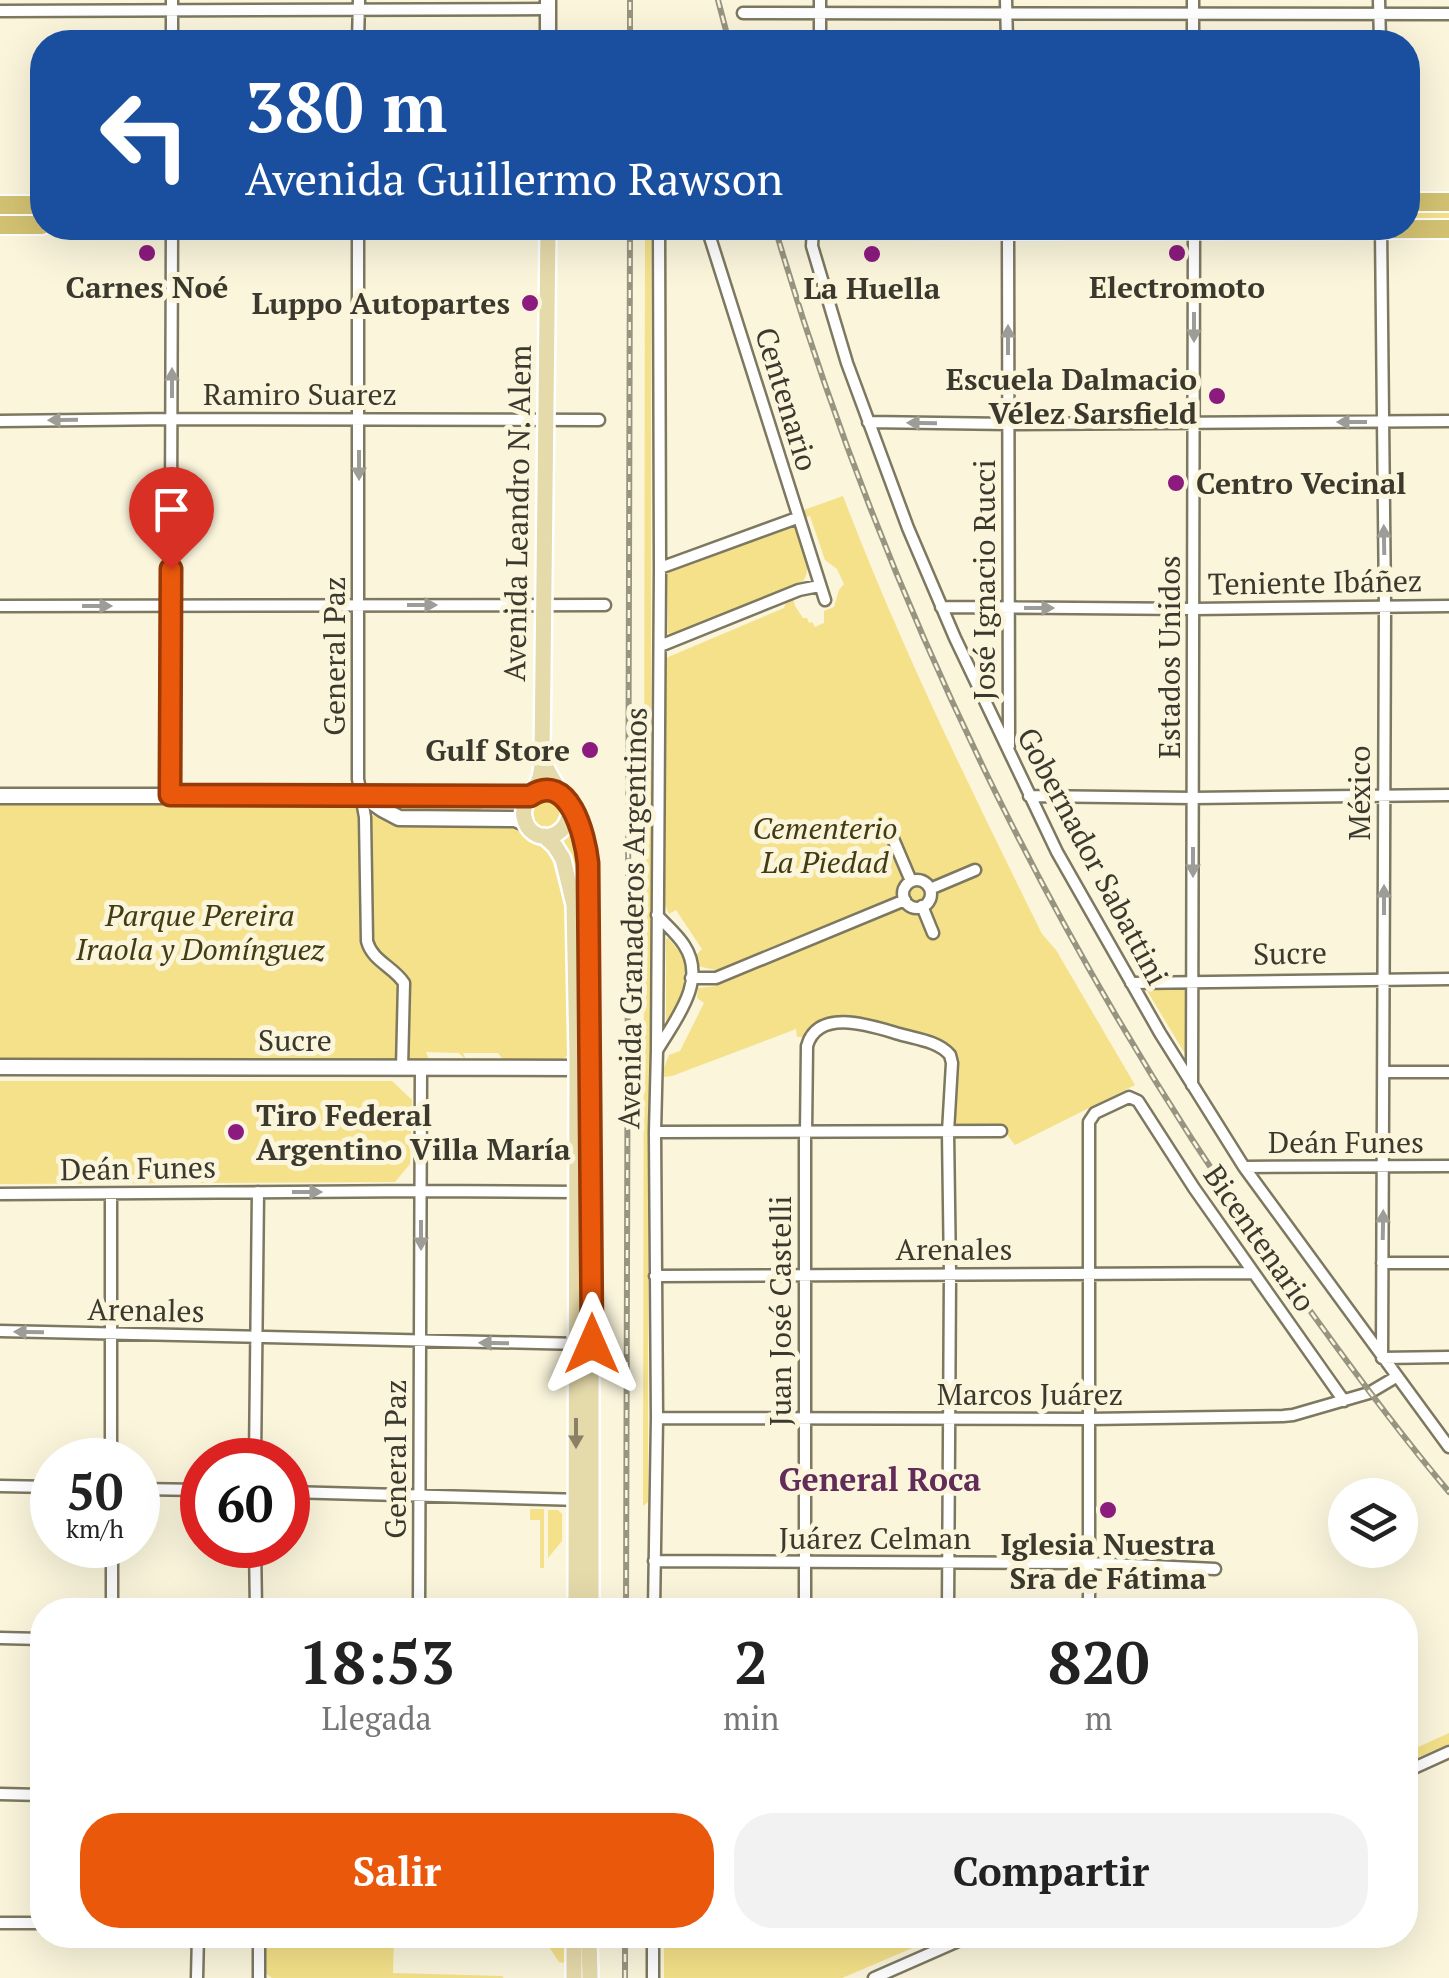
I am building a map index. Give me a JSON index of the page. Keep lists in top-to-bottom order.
{
  "streets": {
    "main road": ["Avenida Leandro N. Alem", "Sucre"],
    "street": [
      "Ramiro Suarez",
      "Centenario",
      "José Ignacio Rucci",
      "Teniente Ibáñez",
      "General Paz",
      "Estados Unidos",
      "México",
      "Gobernador Sabattini",
      "Avenida Granaderos Argentinos",
      "Deán Funes",
      "Bicentenario",
      "Arenales",
      "Juan José Castelli",
      "Marcos Juárez",
      "Juárez Celman"
    ]
  },
  "crossings": [
    ["Ramiro Suarez", "Avenida Leandro N. Alem"],
    ["Ramiro Suarez", "General Paz"],
    ["José Ignacio Rucci", "Teniente Ibáñez"],
    ["José Ignacio Rucci", "Gobernador Sabattini"],
    ["Teniente Ibáñez", "Estados Unidos"],
    ["Teniente Ibáñez", "México"],
    ["Teniente Ibáñez", "Gobernador Sabattini"],
    ["General Paz", "Sucre"],
    ["General Paz", "Deán Funes"],
    ["General Paz", "Arenales"],
    ["Estados Unidos", "Gobernador Sabattini"],
    ["Estados Unidos", "Sucre"],
    ["México", "Gobernador Sabattini"],
    ["México", "Sucre"],
    ["México", "Deán Funes"],
    ["Gobernador Sabattini", "Sucre"],
    ["Gobernador Sabattini", "Deán Funes"],
    ["Gobernador Sabattini", "Marcos Juárez"],
    ["Avenida Granaderos Argentinos", "Arenales"],
    ["Avenida Granaderos Argentinos", "Marcos Juárez"],
    ["Avenida Granaderos Argentinos", "Juárez Celman"],
    ["Bicentenario", "Arenales"],
    ["Bicentenario", "Marcos Juárez"],
    ["Arenales", "Juan José Castelli"],
    ["Juan José Castelli", "Marcos Juárez"],
    ["Juan José Castelli", "Juárez Celman"]
  ],
  "one_way": [
    "José Ignacio Rucci",
    "Teniente Ibáñez",
    "Estados Unidos",
    "México"
  ],
  "districts": ["General Roca"],
  "parks": ["Cementerio La Piedad", "Parque Pereira Iraola y Domínguez"],
  "places": [
    "Carnes Noé",
    "Electromoto",
    "La Huella",
    "Luppo Autopartes",
    "Escuela Dalmacio Vélez Sarsfield",
    "Centro Vecinal",
    "Gulf Store",
    "Tiro Federal Argentino Villa María",
    "Iglesia Nuestra Sra de Fátima"
  ],
  "page": {
    "turn": ["380 m", "Avenida Guillermo Rawson"],
    "speed": "50 km/h",
    "limit": "60",
    "eta": [
      "18:53",
      "Llegada",
      "2",
      "min",
      "820",
      "m"
    ],
    "buttons": ["Salir", "Compartir"]
  }
}
